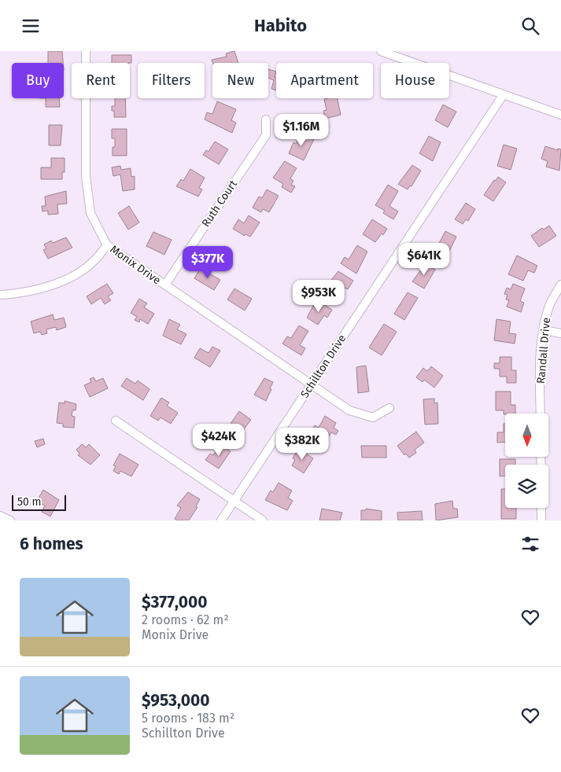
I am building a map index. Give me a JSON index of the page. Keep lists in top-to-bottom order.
{
  "streets": {
    "street": [
      "Ruth Court",
      "Monix Drive",
      "Randall Drive",
      "Schillton Drive"
    ]
  },
  "crossings": [
    ["Ruth Court", "Monix Drive"],
    ["Monix Drive", "Schillton Drive"]
  ],
  "scale_bar": "50 m",
  "north": "bottom",
  "page": {
    "header": "Habito",
    "chip": [
      "Buy",
      "Rent",
      "Filters",
      "New",
      "Apartment",
      "House"
    ],
    "price": [
      "$1.16M",
      "$641K",
      "$377K",
      "$953K",
      "$424K",
      "$382K"
    ],
    "scale": "50 m",
    "heading": "6 homes",
    "list": [
      {
        "name": "$377,000",
        "note": "2 rooms · 62 m² · Monix Drive"
      },
      {
        "name": "$953,000",
        "note": "5 rooms · 183 m² · Schillton Drive"
      }
    ]
  }
}
